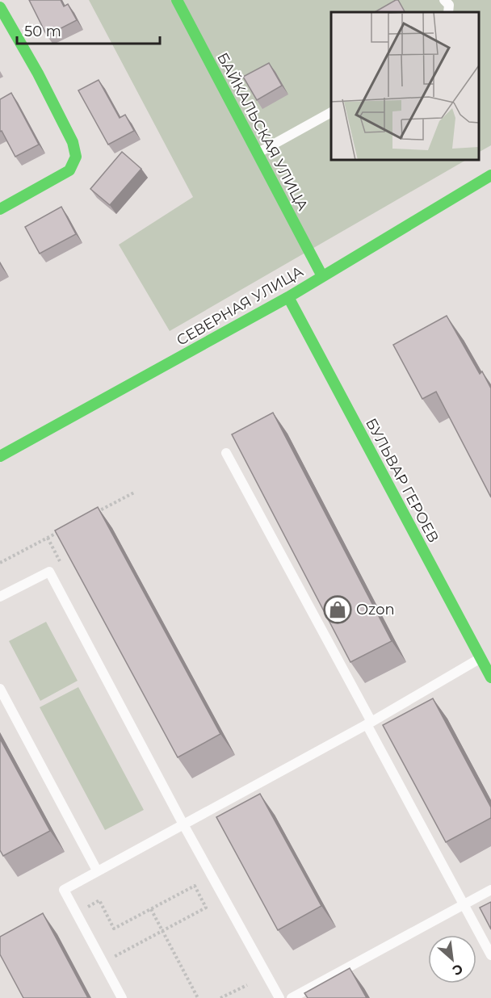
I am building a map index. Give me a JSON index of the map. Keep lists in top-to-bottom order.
{
  "streets": {
    "street": ["БАЙКАЛЬСКАЯ УЛИЦА", "СЕВЕРНАЯ УЛИЦА", "БУЛЬВАР ГЕРОЕВ"]
  },
  "crossings": [
    ["БАЙКАЛЬСКАЯ УЛИЦА", "СЕВЕРНАЯ УЛИЦА"],
    ["СЕВЕРНАЯ УЛИЦА", "БУЛЬВАР ГЕРОЕВ"]
  ],
  "places": {
    "shop": ["Ozon"]
  },
  "scale_bar": "50 m",
  "north": "bottom right"
}
